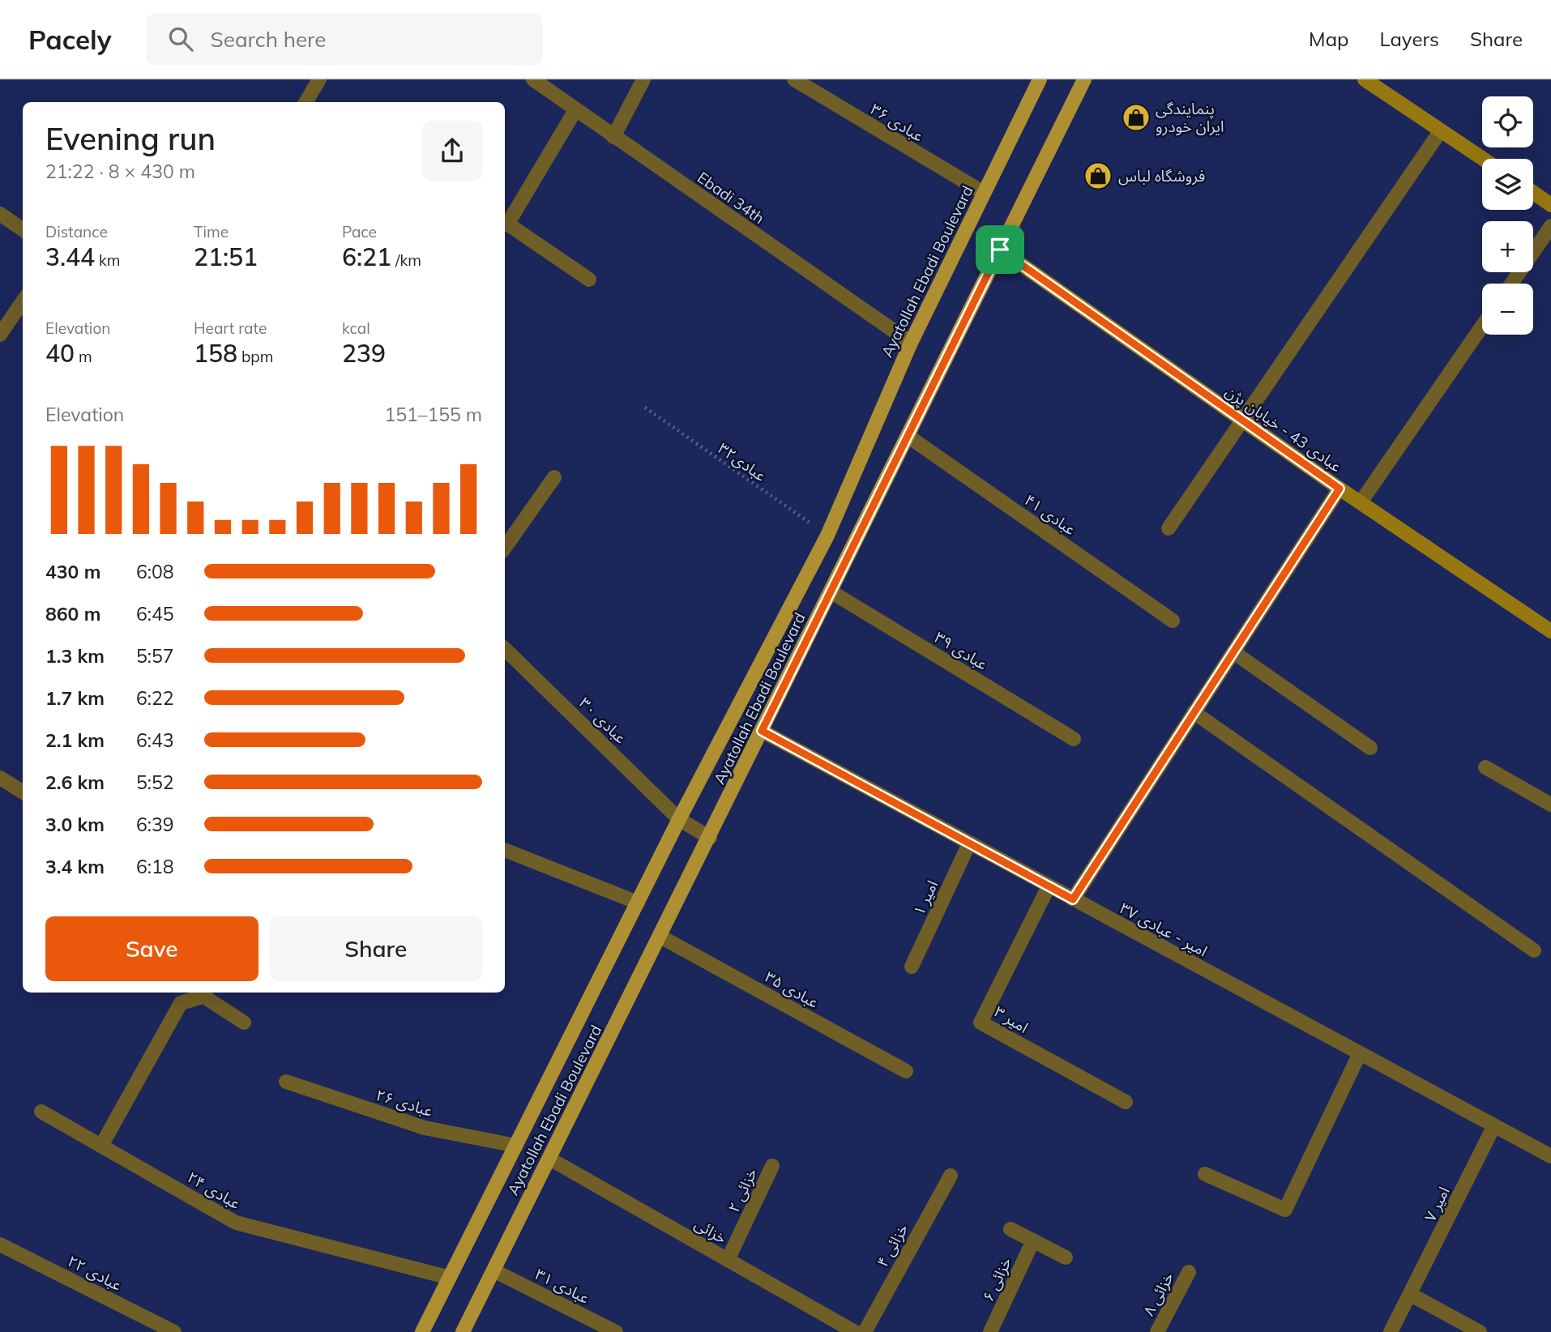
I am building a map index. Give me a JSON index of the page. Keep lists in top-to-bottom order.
{
  "streets": {
    "main road": ["Ayatollah Ebadi Boulevard"],
    "street": [
      "عبادی ۳۶",
      "Ebadi 34th",
      "عبادی 43 - خیابان پژن",
      "عبادی ۴۱",
      "عبادی ۳۹",
      "عبادی ۳۰",
      "امیر ۱",
      "امیر - عبادی ۳۷",
      "عبادی ۳۵",
      "امیر ۳",
      "عبادی ۲۶",
      "عبادی ۲۴",
      "خزائی ۲",
      "امیر ۷",
      "خزائی",
      "خزائی ۴",
      "عبادی ۲۲",
      "خزائی ۶",
      "عبادی ۳۱",
      "خزائی ۸"
    ],
    "path": ["عبادی۳۲"]
  },
  "crossings": [
    ["عبادی ۳۶", "Ayatollah Ebadi Boulevard"],
    ["Ebadi 34th", "Ayatollah Ebadi Boulevard"],
    ["Ayatollah Ebadi Boulevard", "عبادی 43 - خیابان پژن"],
    ["Ayatollah Ebadi Boulevard", "عبادی۳۲"],
    ["Ayatollah Ebadi Boulevard", "عبادی ۴۱"],
    ["Ayatollah Ebadi Boulevard", "عبادی ۳۹"],
    ["Ayatollah Ebadi Boulevard", "عبادی ۳۰"],
    ["Ayatollah Ebadi Boulevard", "امیر - عبادی ۳۷"],
    ["Ayatollah Ebadi Boulevard", "عبادی ۳۵"],
    ["Ayatollah Ebadi Boulevard", "عبادی ۲۶"],
    ["Ayatollah Ebadi Boulevard", "عبادی ۲۴"],
    ["Ayatollah Ebadi Boulevard", "خزائی"],
    ["Ayatollah Ebadi Boulevard", "عبادی ۳۱"],
    ["امیر ۱", "امیر - عبادی ۳۷"],
    ["امیر - عبادی ۳۷", "امیر ۳"],
    ["امیر - عبادی ۳۷", "امیر ۷"],
    ["خزائی ۲", "خزائی"]
  ],
  "places": {
    "shop": ["پنمایندگی ایران خودرو", "فروشگاه لباس"]
  },
  "page": {
    "header": "Pacely",
    "search": "Search here",
    "nav": ["Map", "Layers", "Share"],
    "map_buttons": ["+", "−"],
    "heading": ["Evening run", "21:22 · 8 × 430 m"],
    "stats": [
      ["Distance", "3.44 km"],
      ["Time", "21:51"],
      ["Pace", "6:21 /km"],
      ["Elevation", "40 m"],
      ["Heart rate", "158 bpm"],
      ["kcal", "239"]
    ],
    "chart": ["Elevation", "151–155 m"],
    "list": [
      {
        "name": "430 m",
        "note": "6:08"
      },
      {
        "name": "860 m",
        "note": "6:45"
      },
      {
        "name": "1.3 km",
        "note": "5:57"
      },
      {
        "name": "1.7 km",
        "note": "6:22"
      },
      {
        "name": "2.1 km",
        "note": "6:43"
      },
      {
        "name": "2.6 km",
        "note": "5:52"
      },
      {
        "name": "3.0 km",
        "note": "6:39"
      },
      {
        "name": "3.4 km",
        "note": "6:18"
      }
    ],
    "buttons": ["Save", "Share"]
  }
}
